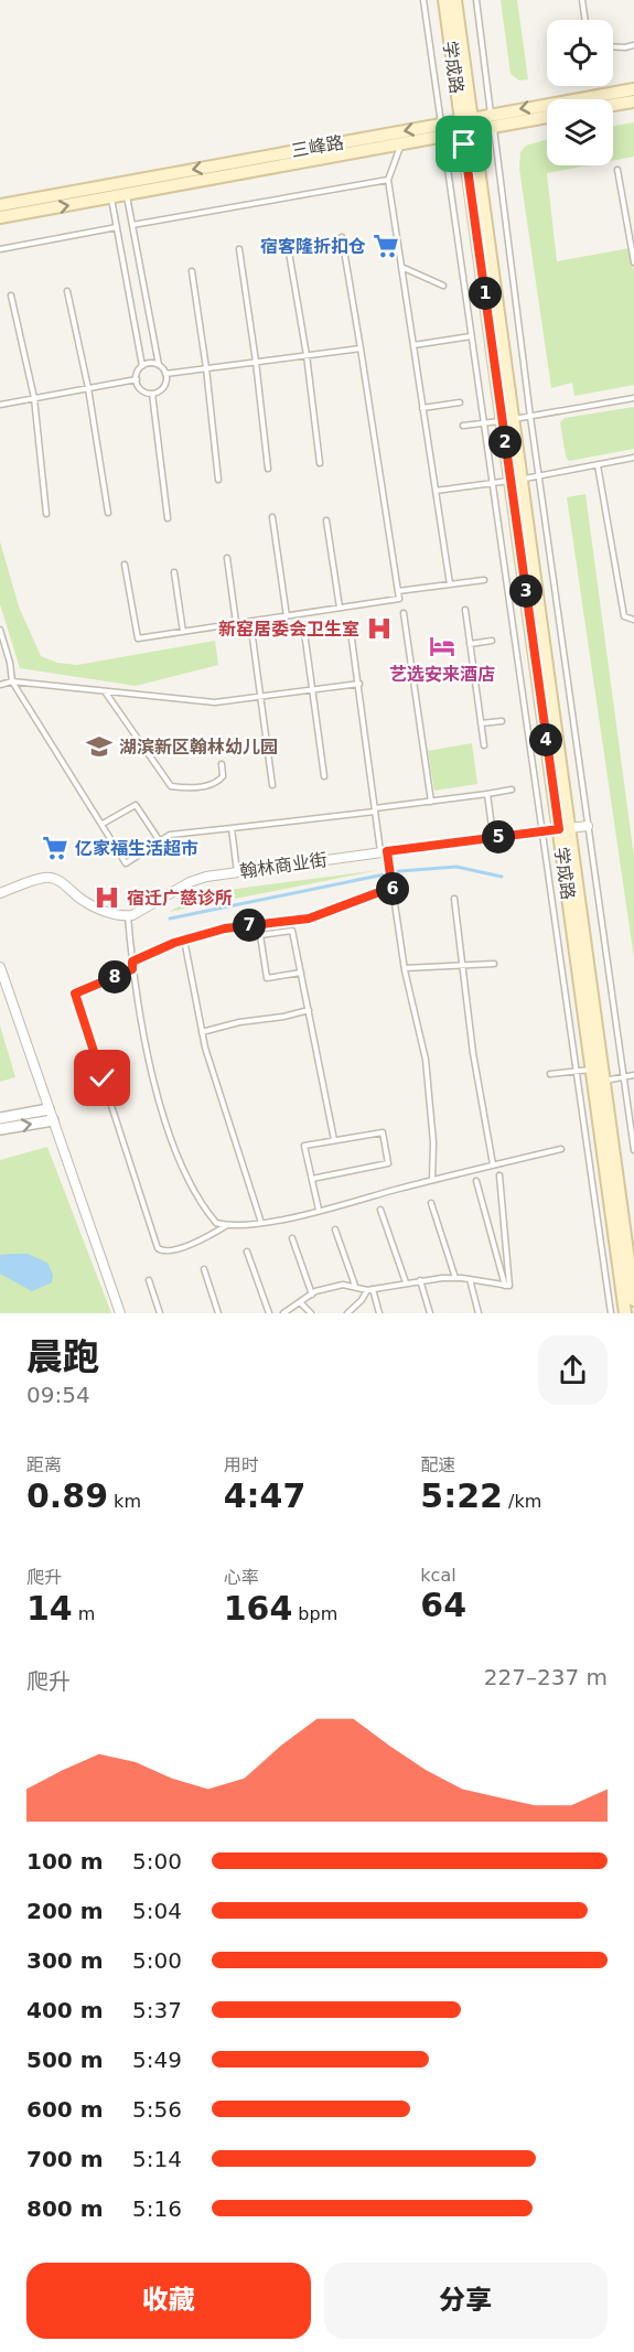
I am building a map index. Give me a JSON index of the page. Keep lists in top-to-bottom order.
{
  "streets": {
    "main road": ["学成路", "三峰路"],
    "street": ["翰林商业街"]
  },
  "crossings": [
    ["学成路", "三峰路"],
    ["学成路", "翰林商业街"]
  ],
  "places": {
    "supermarket": ["宿客隆折扣仓", "亿家福生活超市"],
    "hospital": ["新窑居委会卫生室", "宿迁广慈诊所"],
    "hotel": ["艺选安来酒店"],
    "school or university": ["湖滨新区翰林幼儿园"]
  },
  "page": {
    "pins": [
      "1",
      "2",
      "3",
      "4",
      "5",
      "6",
      "7",
      "8"
    ],
    "heading": ["晨跑", "09:54"],
    "stats": [
      ["距离", "0.89 km"],
      ["用时", "4:47"],
      ["配速", "5:22 /km"],
      ["爬升", "14 m"],
      ["心率", "164 bpm"],
      ["kcal", "64"]
    ],
    "chart": ["爬升", "227–237 m"],
    "list": [
      {
        "name": "100 m",
        "note": "5:00"
      },
      {
        "name": "200 m",
        "note": "5:04"
      },
      {
        "name": "300 m",
        "note": "5:00"
      },
      {
        "name": "400 m",
        "note": "5:37"
      },
      {
        "name": "500 m",
        "note": "5:49"
      },
      {
        "name": "600 m",
        "note": "5:56"
      },
      {
        "name": "700 m",
        "note": "5:14"
      },
      {
        "name": "800 m",
        "note": "5:16"
      }
    ],
    "buttons": ["收藏", "分享"]
  }
}
